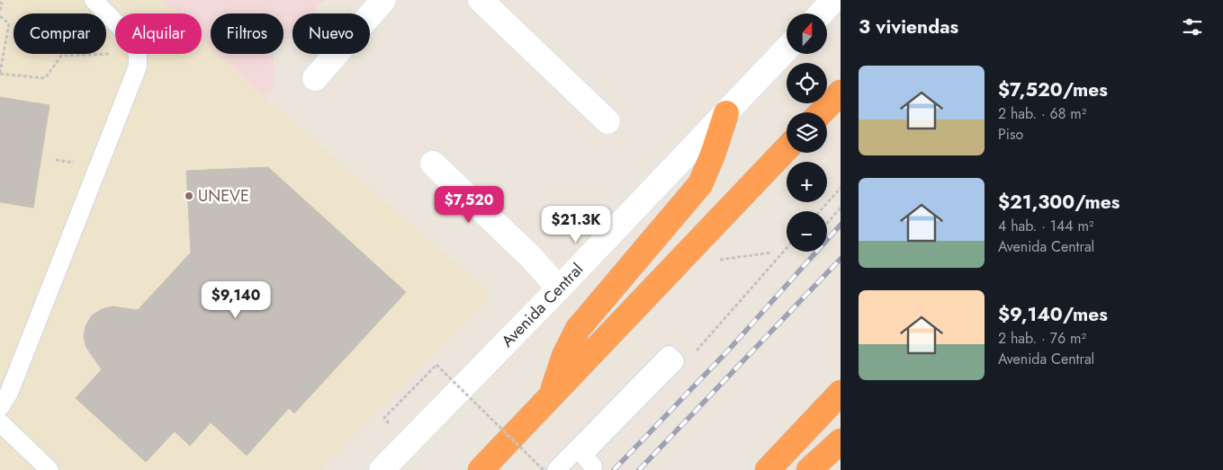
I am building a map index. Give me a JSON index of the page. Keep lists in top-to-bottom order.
{
  "streets": {
    "main road": ["Avenida Central"]
  },
  "places": ["UNEVE"],
  "north": "top",
  "page": {
    "heading": "3 viviendas",
    "map_buttons": ["+", "−"],
    "chip": [
      "Comprar",
      "Alquilar",
      "Filtros",
      "Nuevo"
    ],
    "list": [
      {
        "name": "$7,520/mes",
        "note": "2 hab. · 68 m² · Piso"
      },
      {
        "name": "$21,300/mes",
        "note": "4 hab. · 144 m² · Avenida Central"
      },
      {
        "name": "$9,140/mes",
        "note": "2 hab. · 76 m² · Avenida Central"
      }
    ],
    "price": ["$7,520", "$21.3K", "$9,140"]
  }
}
